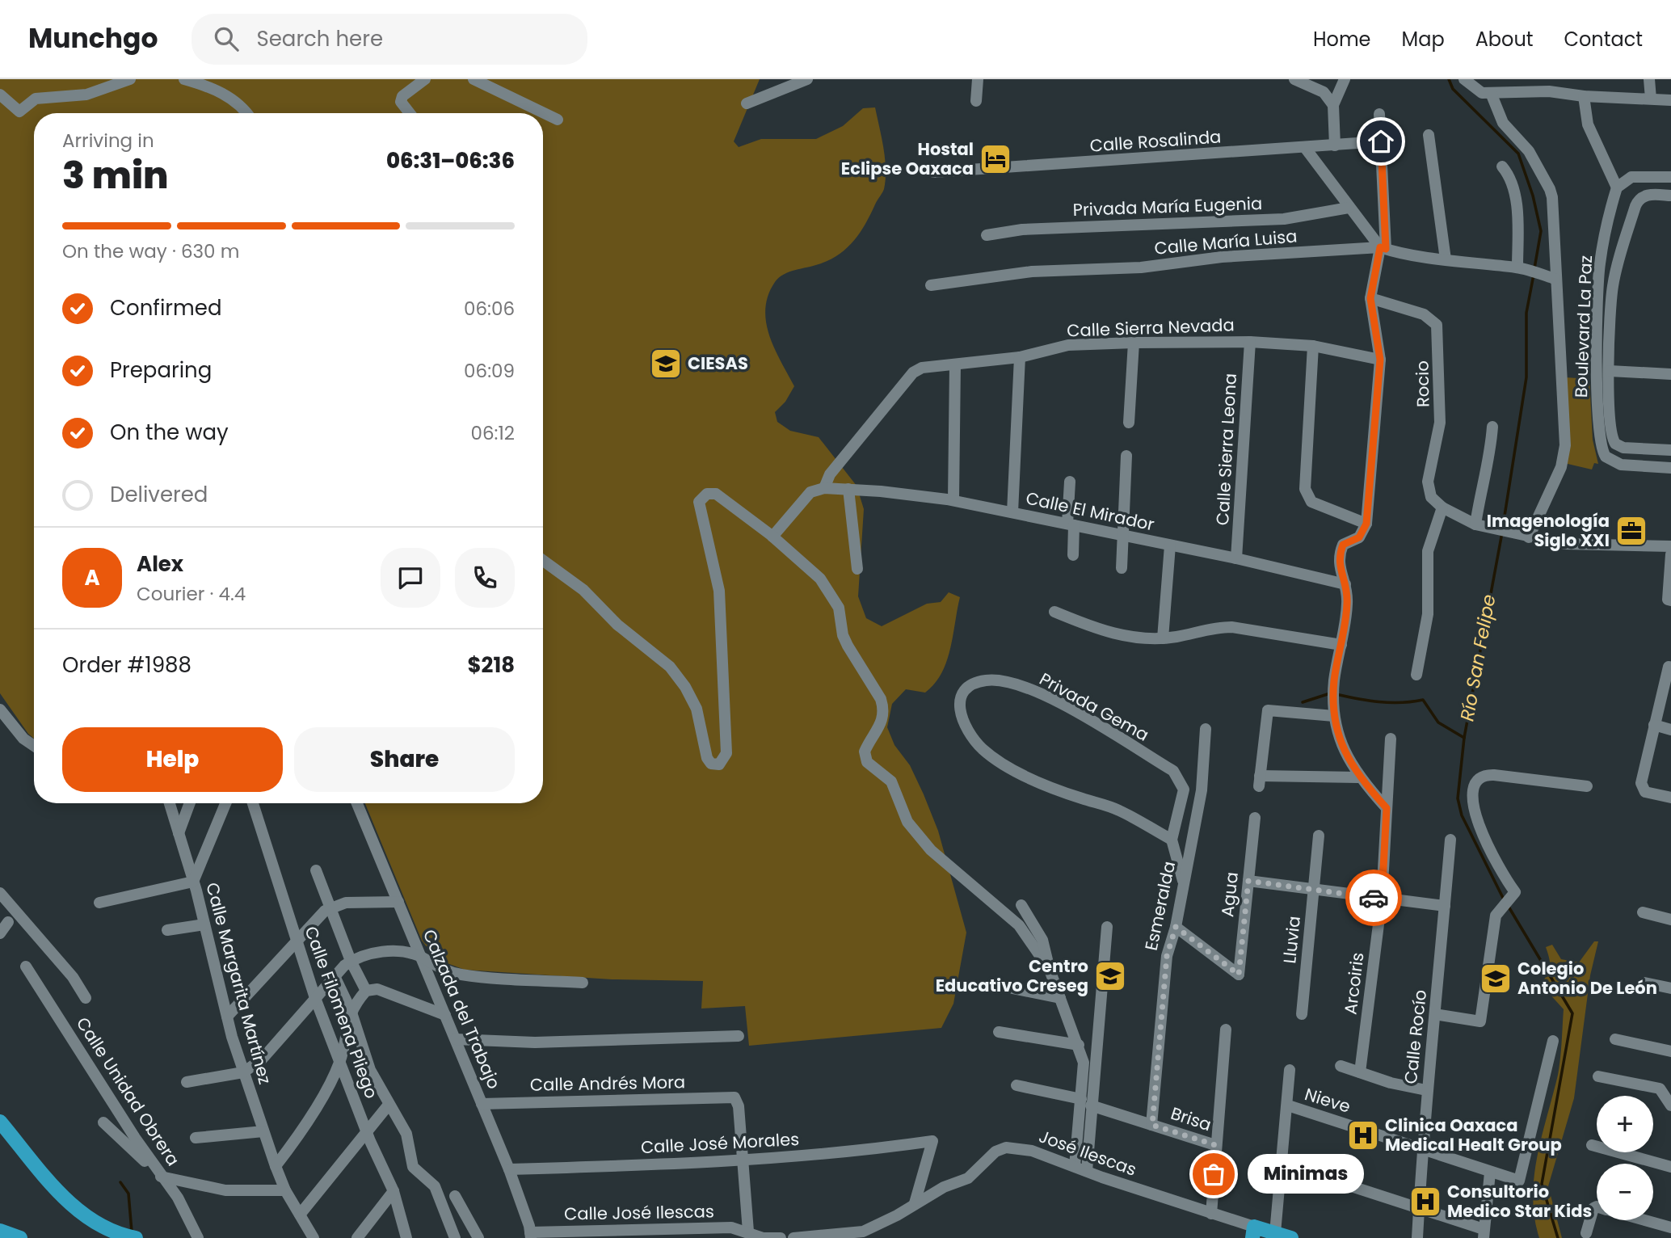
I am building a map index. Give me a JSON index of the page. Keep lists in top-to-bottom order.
{
  "streets": {
    "street": [
      "Calle Rosalinda",
      "Privada María Eugenia",
      "Calle María Luisa",
      "Boulevard La Paz",
      "Calle Sierra Nevada",
      "Rocio",
      "Calle Sierra Leona",
      "Calle El Mirador",
      "Privada Gema",
      "Agua",
      "Esmeralda",
      "Lluvia",
      "Calle Margarita Martínez",
      "Arcoiris",
      "Calzada del Trabajo",
      "Calle Filomena Pliego",
      "Calle Rocío",
      "Calle Andrés Mora",
      "Calle Unidad Obrera",
      "Nieve",
      "Brisa",
      "Calle José Morales",
      "José Ilescas",
      "Calle José Ilescas"
    ]
  },
  "crossings": [
    ["Calle Sierra Nevada", "Calle Sierra Leona"],
    ["Calle Sierra Nevada", "Calle El Mirador"],
    ["Calle Sierra Leona", "Calle El Mirador"],
    ["Privada Gema", "Esmeralda"],
    ["Agua", "Esmeralda"],
    ["Esmeralda", "Brisa"],
    ["Calzada del Trabajo", "Calle Andrés Mora"],
    ["Calzada del Trabajo", "Calle José Morales"],
    ["Calzada del Trabajo", "Calle José Ilescas"],
    ["Calle Rocío", "Nieve"],
    ["Calle Andrés Mora", "Calle José Morales"],
    ["Calle José Morales", "José Ilescas"]
  ],
  "water": ["Río San Felipe"],
  "places": {
    "hotel": ["Hostal Eclipse Oaxaca"],
    "school or university": ["CIESAS", "Centro Educativo Creseg", "Colegio Antonio De León"],
    "office": ["Imagenología Siglo XXI"],
    "hospital": ["Clinica Oaxaca Medical Healt Group", "Consultorio Medico Star Kids"],
    "other": ["Minimas"]
  },
  "page": {
    "header": "Munchgo",
    "search": "Search here",
    "nav": [
      "Home",
      "Map",
      "About",
      "Contact"
    ],
    "heading": ["3 min", "Arriving in", "06:31–06:36"],
    "panel": [
      "Alex",
      "Courier · 4.4",
      "Order #1988",
      "$218"
    ],
    "bar": "On the way · 630 m",
    "list": [
      ["Confirmed", "06:06"],
      ["Preparing", "06:09"],
      ["On the way", "06:12"],
      "Delivered"
    ],
    "round": "A",
    "buttons": ["Help", "Share"],
    "map_buttons": ["+", "−"],
    "bubble": "Minimas"
  }
}
